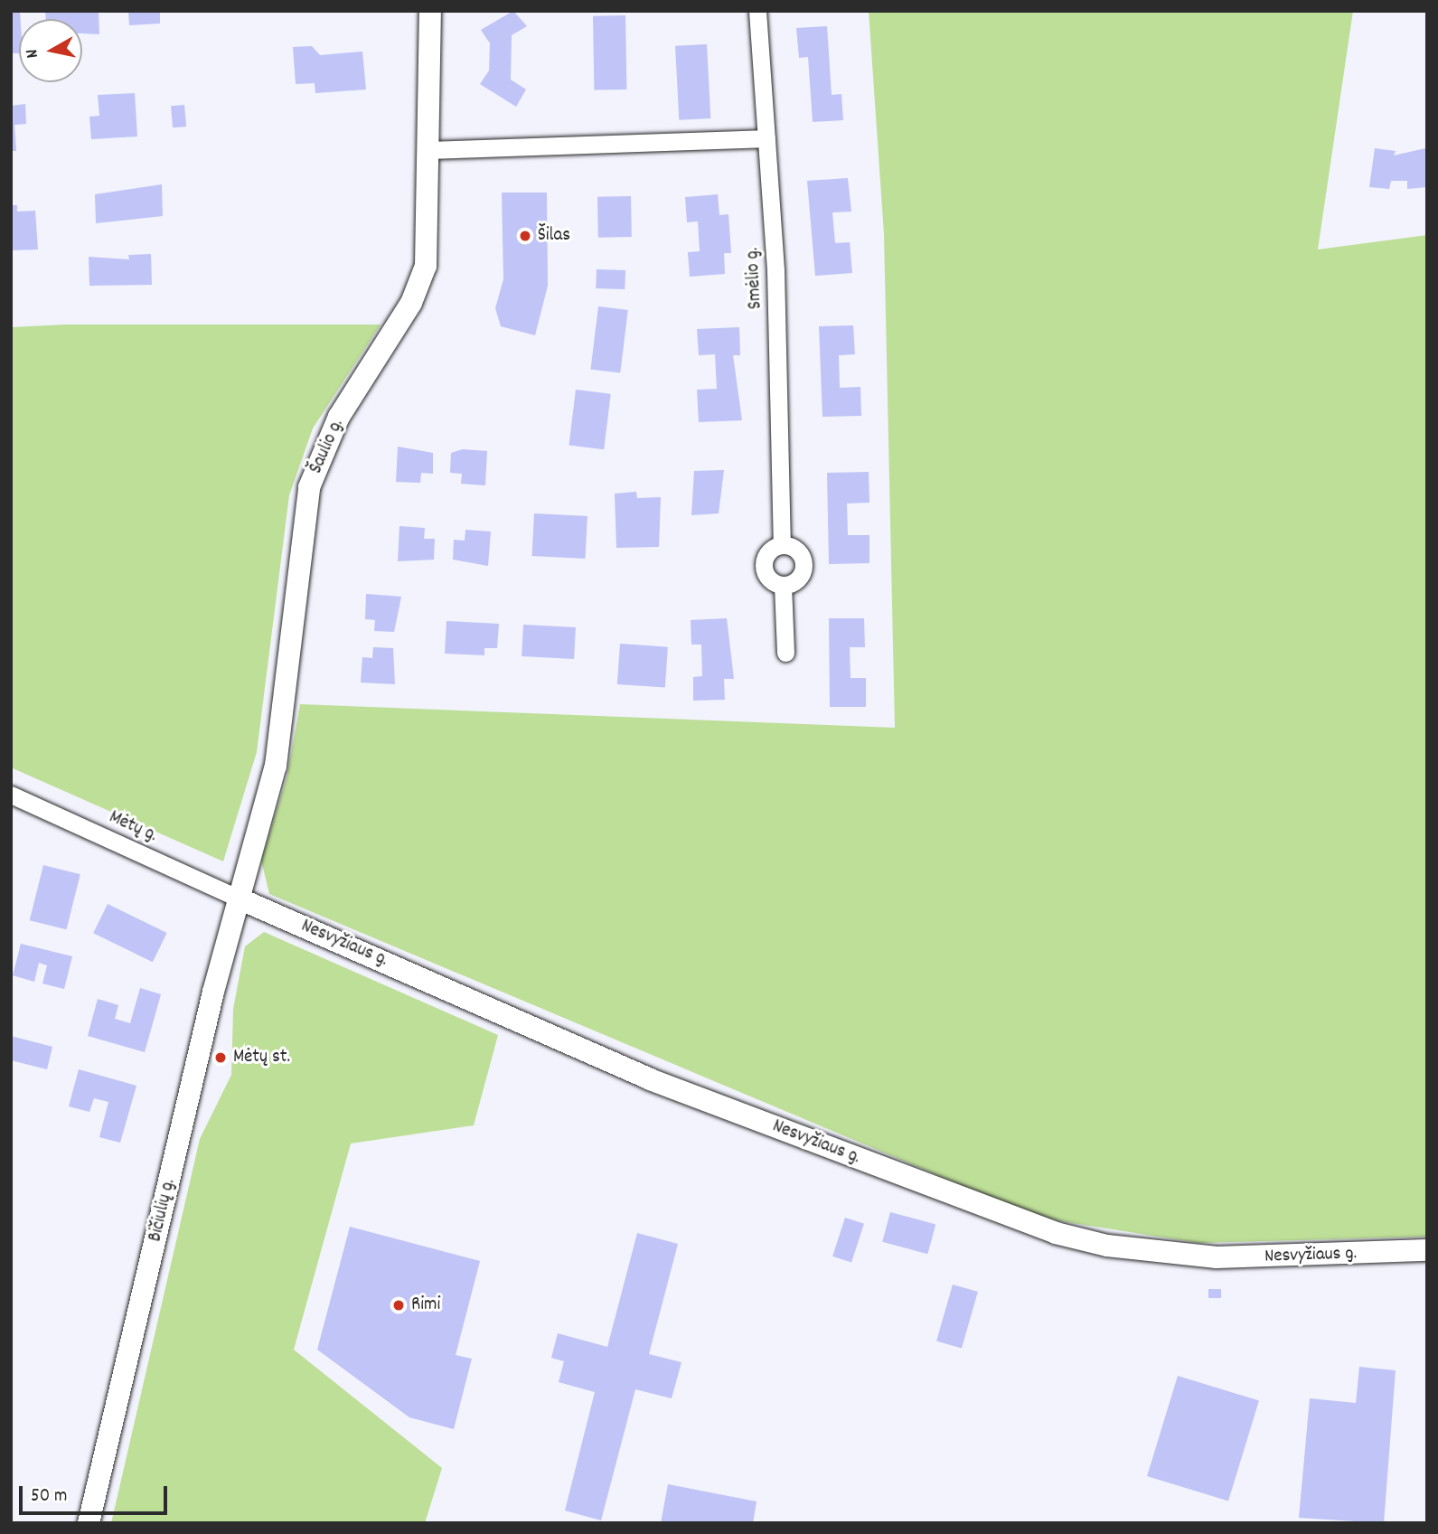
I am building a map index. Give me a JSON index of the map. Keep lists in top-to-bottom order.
{
  "streets": {
    "street": [
      "Smėlio g.",
      "Šaulio g.",
      "Mėtų g.",
      "Nesvyžiaus g.",
      "Bičiulių g."
    ]
  },
  "crossings": [
    ["Šaulio g.", "Mėtų g."],
    ["Šaulio g.", "Nesvyžiaus g."],
    ["Šaulio g.", "Bičiulių g."],
    ["Mėtų g.", "Nesvyžiaus g."],
    ["Mėtų g.", "Bičiulių g."],
    ["Nesvyžiaus g.", "Bičiulių g."]
  ],
  "places": ["Šilas", "Mėtų st.", "Rimi"],
  "scale_bar": "50 m",
  "north": "left"
}
